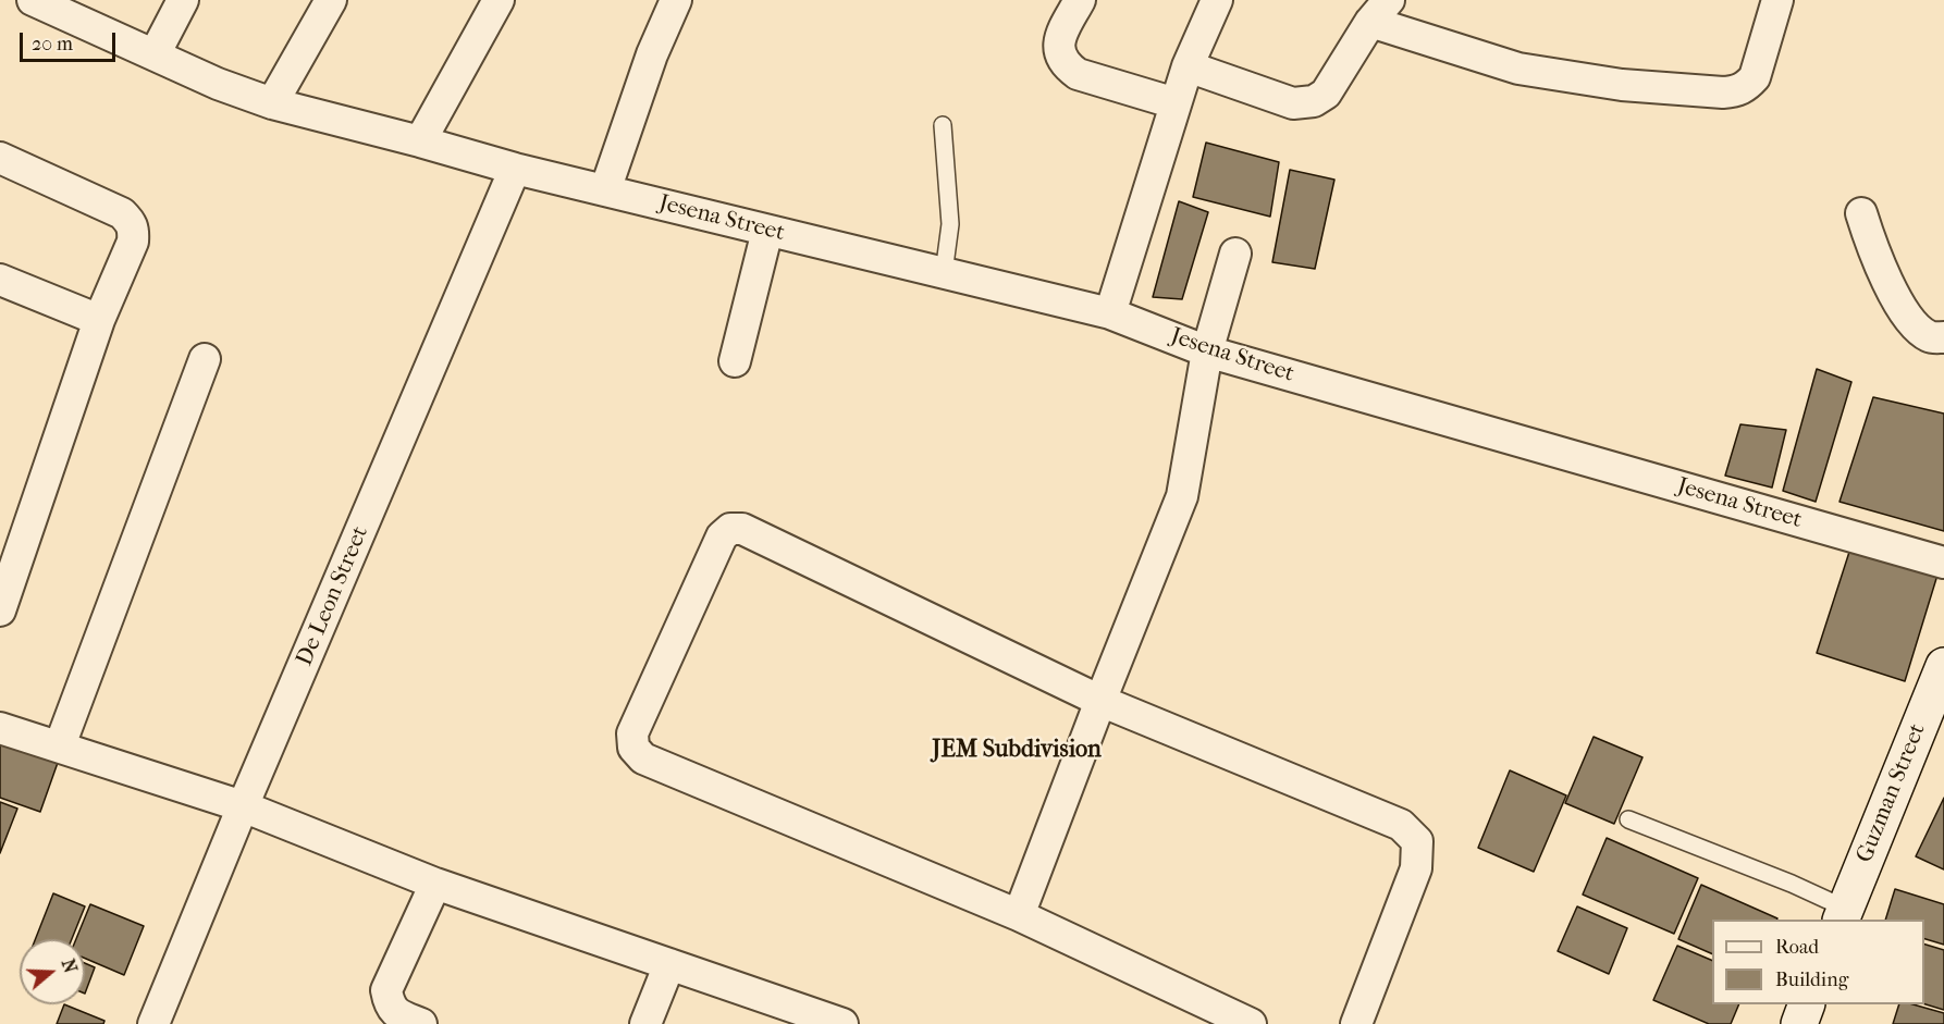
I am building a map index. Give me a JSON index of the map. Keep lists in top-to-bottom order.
{
  "streets": {
    "main road": ["Guzman Street"],
    "street": ["Jesena Street", "De Leon Street"]
  },
  "crossings": [
    ["Jesena Street", "De Leon Street"]
  ],
  "districts": ["JEM Subdivision"],
  "legend": ["Road", "Building"],
  "scale_bar": "20 m",
  "north": "right"
}
